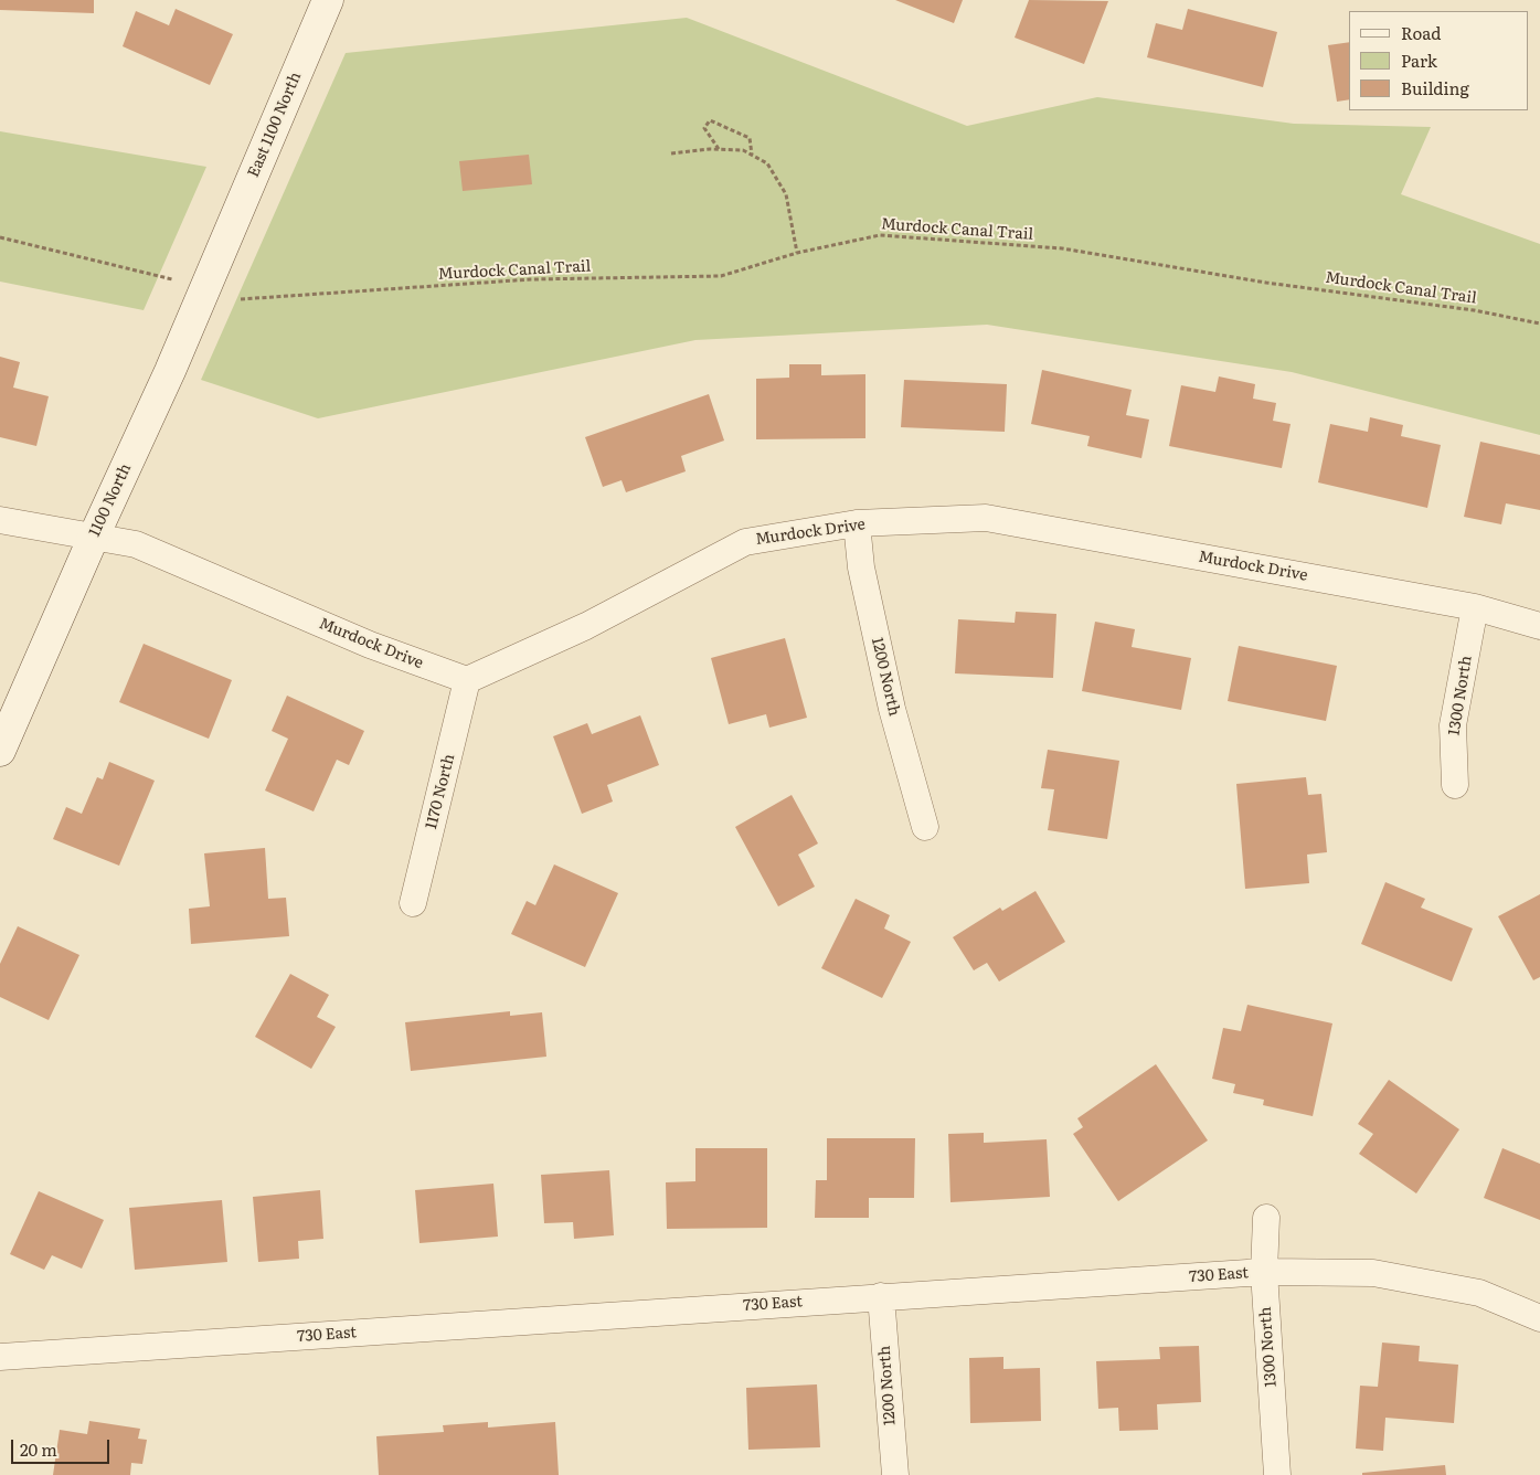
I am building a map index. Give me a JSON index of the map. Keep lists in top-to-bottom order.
{
  "streets": {
    "street": [
      "East 1100 North",
      "1100 North",
      "Murdock Drive",
      "1200 North",
      "1300 North",
      "1170 North",
      "730 East"
    ],
    "path": ["Murdock Canal Trail"]
  },
  "crossings": [
    ["East 1100 North", "1100 North"],
    ["1100 North", "Murdock Drive"],
    ["Murdock Drive", "1200 North"],
    ["Murdock Drive", "1300 North"],
    ["Murdock Drive", "1170 North"],
    ["1200 North", "730 East"],
    ["1300 North", "730 East"]
  ],
  "legend": ["Road", "Park", "Building"],
  "scale_bar": "20 m"
}
